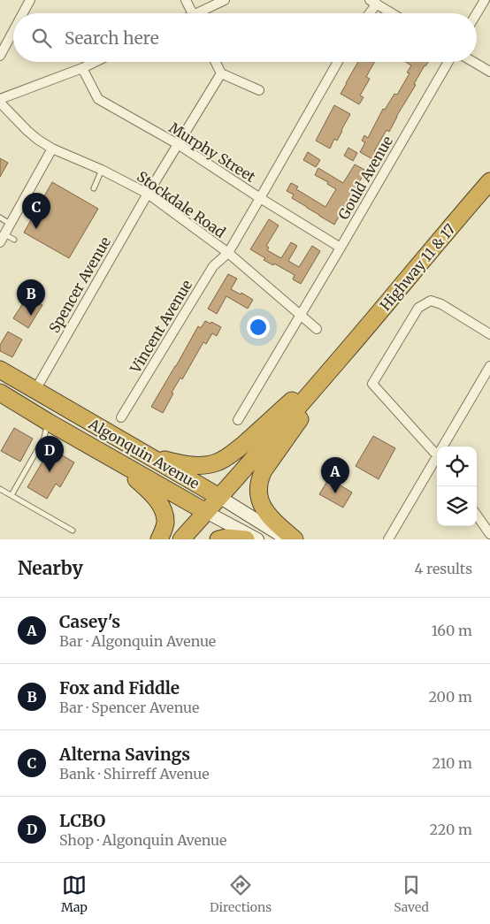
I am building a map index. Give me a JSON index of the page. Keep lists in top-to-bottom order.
{
  "streets": {
    "highway": ["Highway 11 & 17", "Algonquin Avenue"],
    "street": [
      "Murphy Street",
      "Gould Avenue",
      "Stockdale Road",
      "Spencer Avenue",
      "Vincent Avenue"
    ]
  },
  "crossings": [
    ["Murphy Street", "Gould Avenue"],
    ["Murphy Street", "Spencer Avenue"],
    ["Murphy Street", "Vincent Avenue"],
    ["Gould Avenue", "Stockdale Road"],
    ["Stockdale Road", "Spencer Avenue"],
    ["Stockdale Road", "Vincent Avenue"],
    ["Highway 11 & 17", "Algonquin Avenue"],
    ["Spencer Avenue", "Algonquin Avenue"]
  ],
  "page": {
    "search": "Search here",
    "pins": [
      "C",
      "B",
      "D",
      "A"
    ],
    "heading": ["Nearby", "4 results"],
    "list": [
      {
        "mark": "A",
        "name": "Casey's",
        "note": "Bar · Algonquin Avenue",
        "value": "160 m"
      },
      {
        "mark": "B",
        "name": "Fox and Fiddle",
        "note": "Bar · Spencer Avenue",
        "value": "200 m"
      },
      {
        "mark": "C",
        "name": "Alterna Savings",
        "note": "Bank · Shirreff Avenue",
        "value": "210 m"
      },
      {
        "mark": "D",
        "name": "LCBO",
        "note": "Shop · Algonquin Avenue",
        "value": "220 m"
      }
    ],
    "nav": ["Map", "Directions", "Saved"]
  }
}
